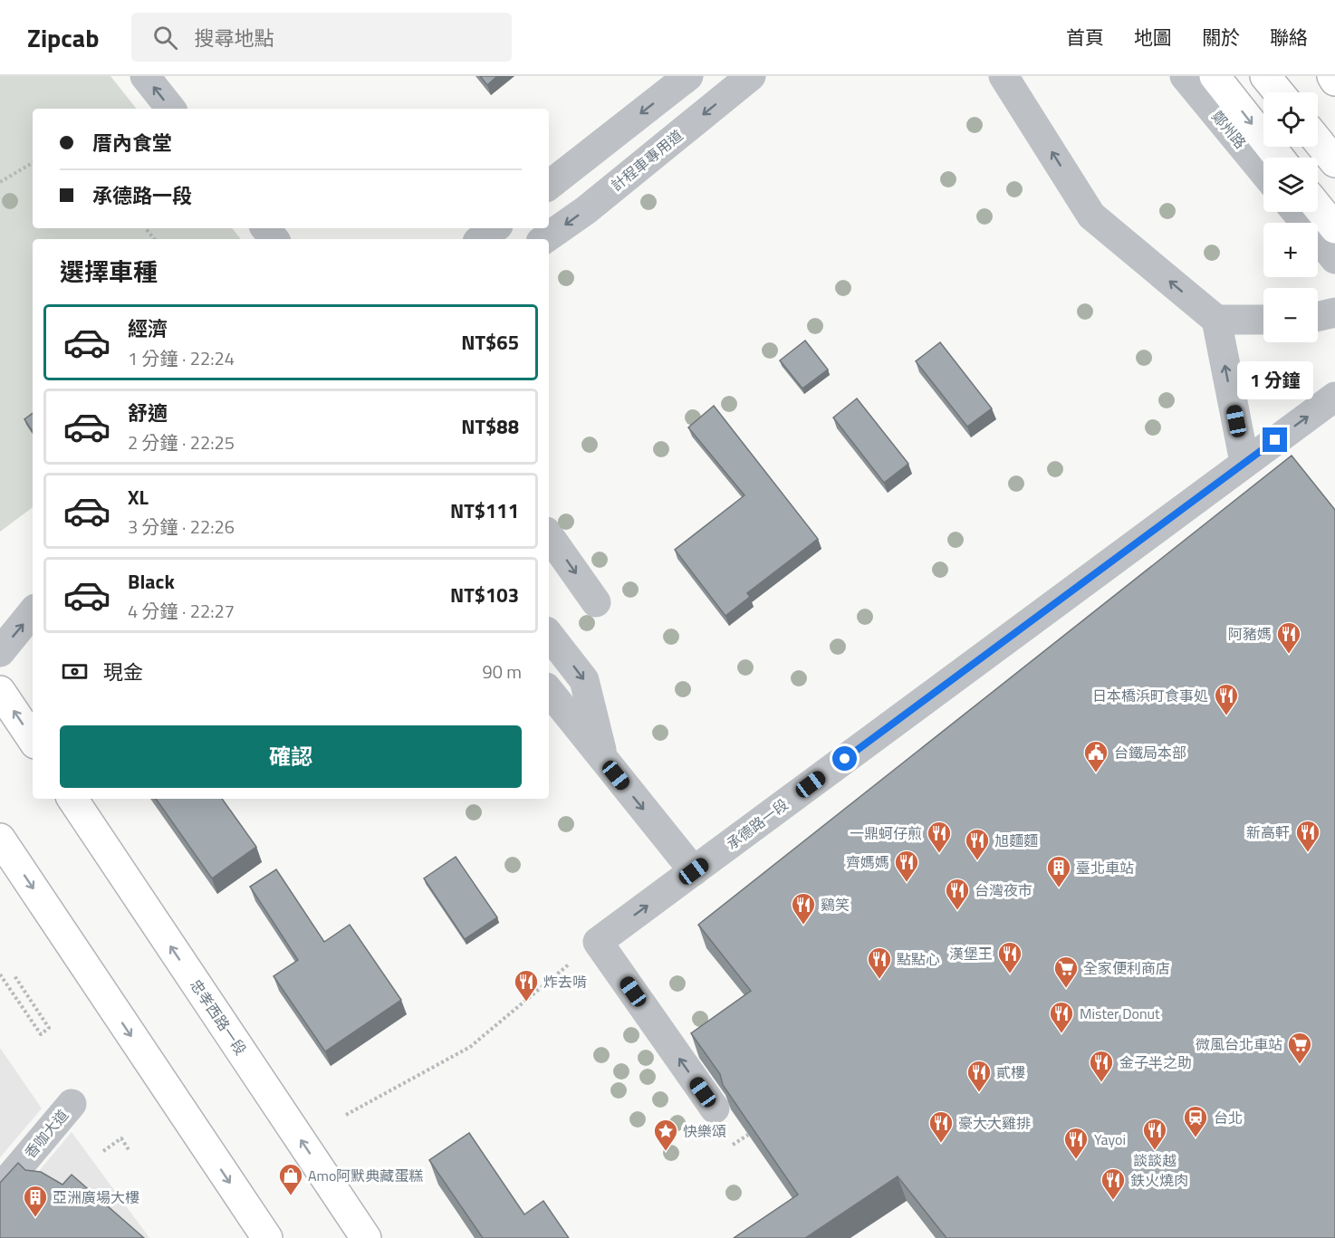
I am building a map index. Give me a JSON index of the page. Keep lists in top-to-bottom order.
{
  "streets": {
    "main road": ["忠孝西路一段"],
    "street": [
      "鄭州路",
      "計程車專用道",
      "承德路一段",
      "香咖大道"
    ]
  },
  "places": {
    "restaurant": [
      "阿豬媽",
      "日本橋浜町食事処",
      "新高軒",
      "一鼎蚵仔煎",
      "旭麵麵",
      "齊媽媽",
      "台灣夜市",
      "鷄笑",
      "漢堡王",
      "點點心",
      "炸去啃",
      "Mister Donut",
      "金子半之助",
      "貳樓",
      "豪大大雞排",
      "談談越",
      "Yayoi",
      "鉄火燒肉"
    ],
    "public building": ["台鐵局本部"],
    "building": ["臺北車站", "亞洲廣場大樓"],
    "supermarket": ["全家便利商店", "微風台北車站"],
    "station": ["台北"],
    "place": ["快樂頌"],
    "shop": ["Amo阿默典藏蛋糕"]
  },
  "page": {
    "header": "Zipcab",
    "search": "搜尋地點",
    "nav": [
      "首頁",
      "地圖",
      "關於",
      "聯絡"
    ],
    "map_buttons": ["+", "−"],
    "banner": ["厝內食堂", "承德路一段"],
    "heading": "選擇車種",
    "list": [
      {
        "name": "經濟",
        "note": "1 分鐘 · 22:24",
        "value": "NT$65"
      },
      {
        "name": "舒適",
        "note": "2 分鐘 · 22:25",
        "value": "NT$88"
      },
      {
        "name": "XL",
        "note": "3 分鐘 · 22:26",
        "value": "NT$111"
      },
      {
        "name": "Black",
        "note": "4 分鐘 · 22:27",
        "value": "NT$103"
      }
    ],
    "bubble": "1 分鐘",
    "pay": ["現金", "90 m"],
    "buttons": "確認"
  }
}
